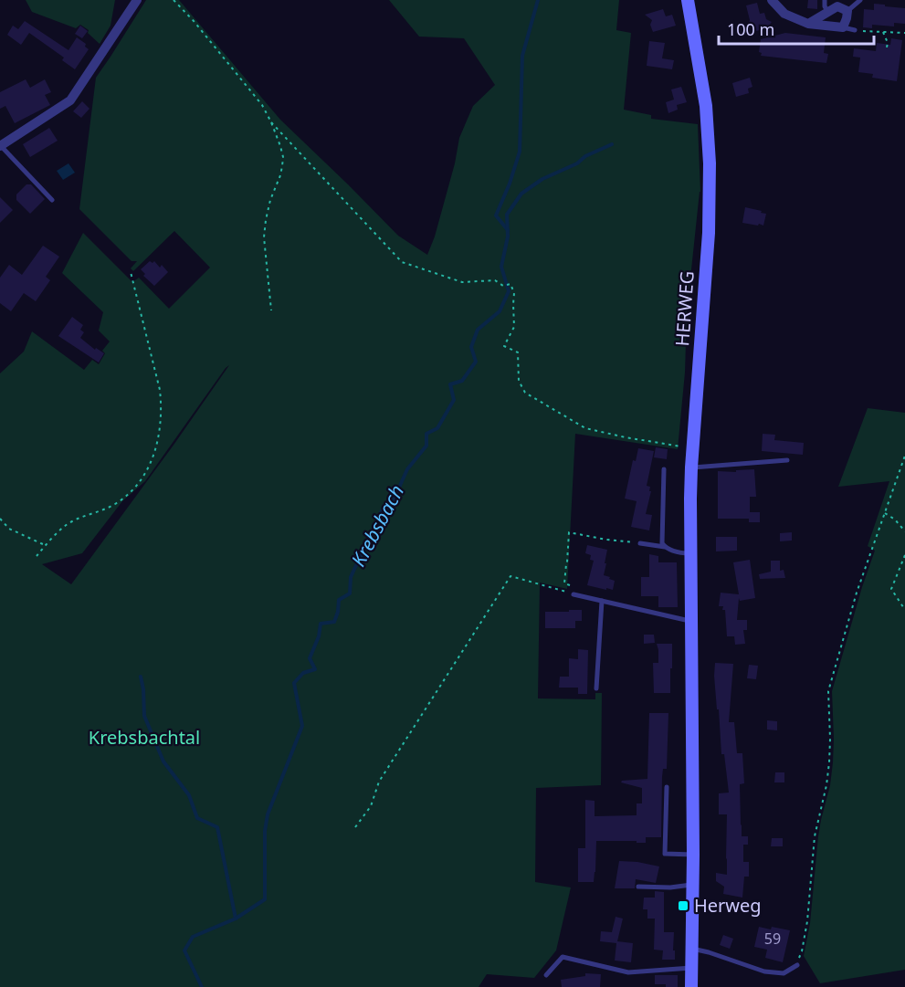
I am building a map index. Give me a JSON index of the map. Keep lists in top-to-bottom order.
{
  "streets": {
    "street": ["HERWEG"]
  },
  "water": ["Krebsbach"],
  "parks": ["Krebsbachtal"],
  "places": {
    "transit": ["Herweg"]
  },
  "house_numbers": ["59"],
  "scale_bar": "100 m"
}
